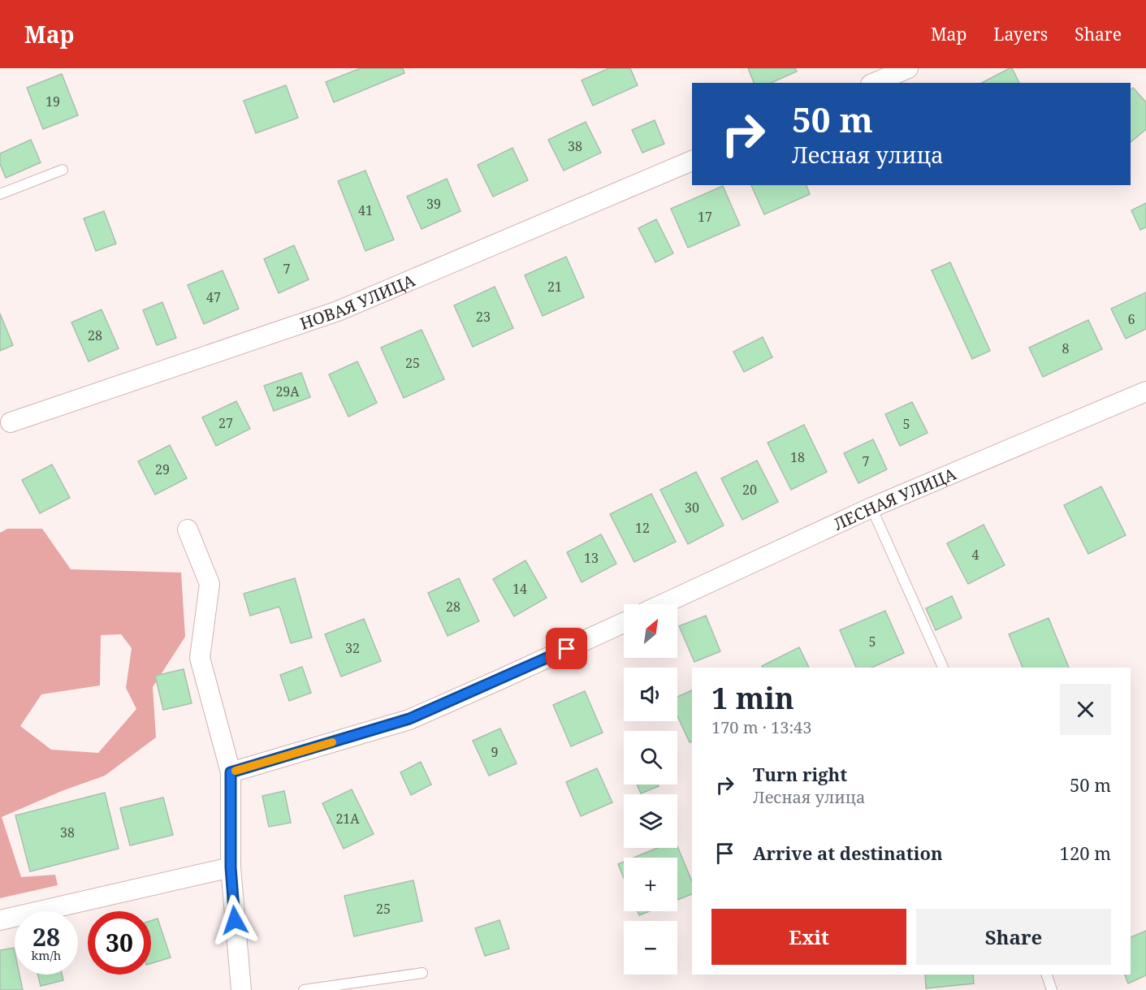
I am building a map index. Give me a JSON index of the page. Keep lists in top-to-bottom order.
{
  "streets": {
    "street": ["НОВАЯ УЛИЦА", "ЛЕСНАЯ УЛИЦА"]
  },
  "house_numbers": [
    "19",
    "38",
    "39",
    "41",
    "17",
    "7",
    "21",
    "47",
    "23",
    "6",
    "28",
    "8",
    "25",
    "29А",
    "27",
    "5",
    "18",
    "7",
    "29",
    "20",
    "30",
    "12",
    "4",
    "13",
    "14",
    "28",
    "5",
    "32",
    "9",
    "21А",
    "38",
    "25"
  ],
  "north": "top right",
  "page": {
    "header": "Map",
    "nav": ["Map", "Layers", "Share"],
    "turn": ["50 m", "Лесная улица"],
    "map_buttons": ["+", "−"],
    "heading": ["1 min", "170 m · 13:43"],
    "list": [
      {
        "name": "Turn right",
        "note": "Лесная улица",
        "value": "50 m"
      },
      {
        "name": "Arrive at destination",
        "value": "120 m"
      }
    ],
    "buttons": ["Exit", "Share"],
    "speed": "28 km/h",
    "limit": "30"
  }
}
